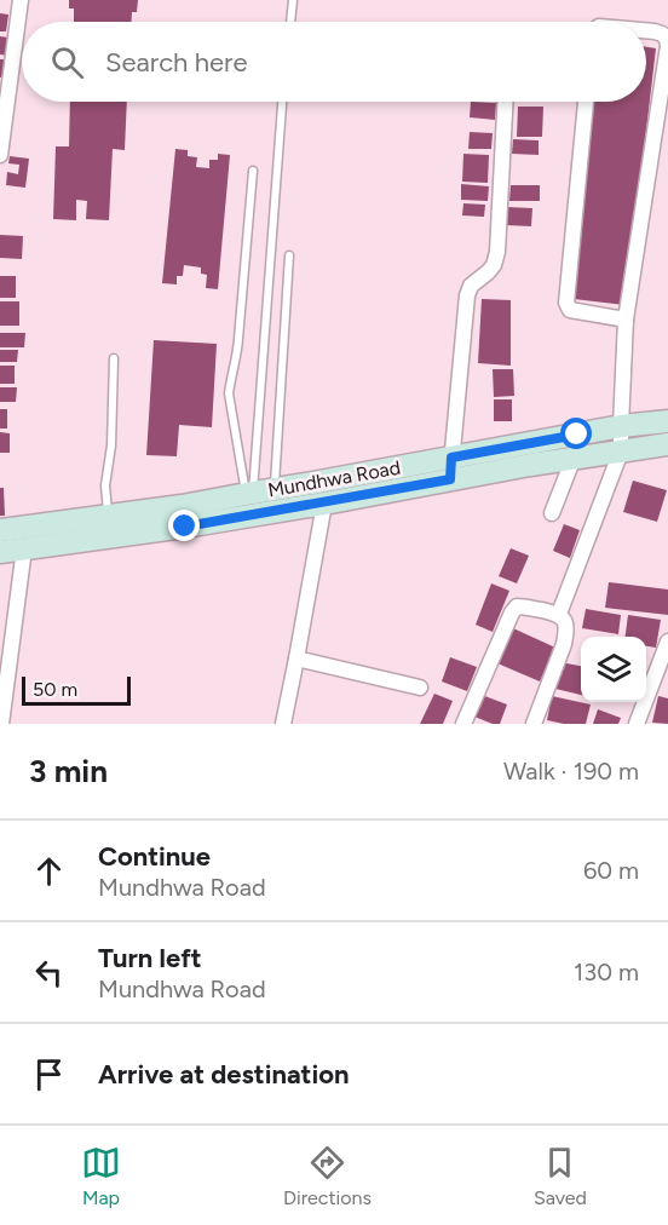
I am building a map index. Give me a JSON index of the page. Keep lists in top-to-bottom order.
{
  "streets": {
    "main road": ["Mundhwa Road"]
  },
  "scale_bar": "50 m",
  "page": {
    "search": "Search here",
    "scale": "50 m",
    "heading": ["3 min", "Walk · 190 m"],
    "list": [
      ["Continue", "Mundhwa Road", "60 m"],
      ["Turn left", "Mundhwa Road", "130 m"],
      "Arrive at destination"
    ],
    "nav": ["Map", "Directions", "Saved"]
  }
}
